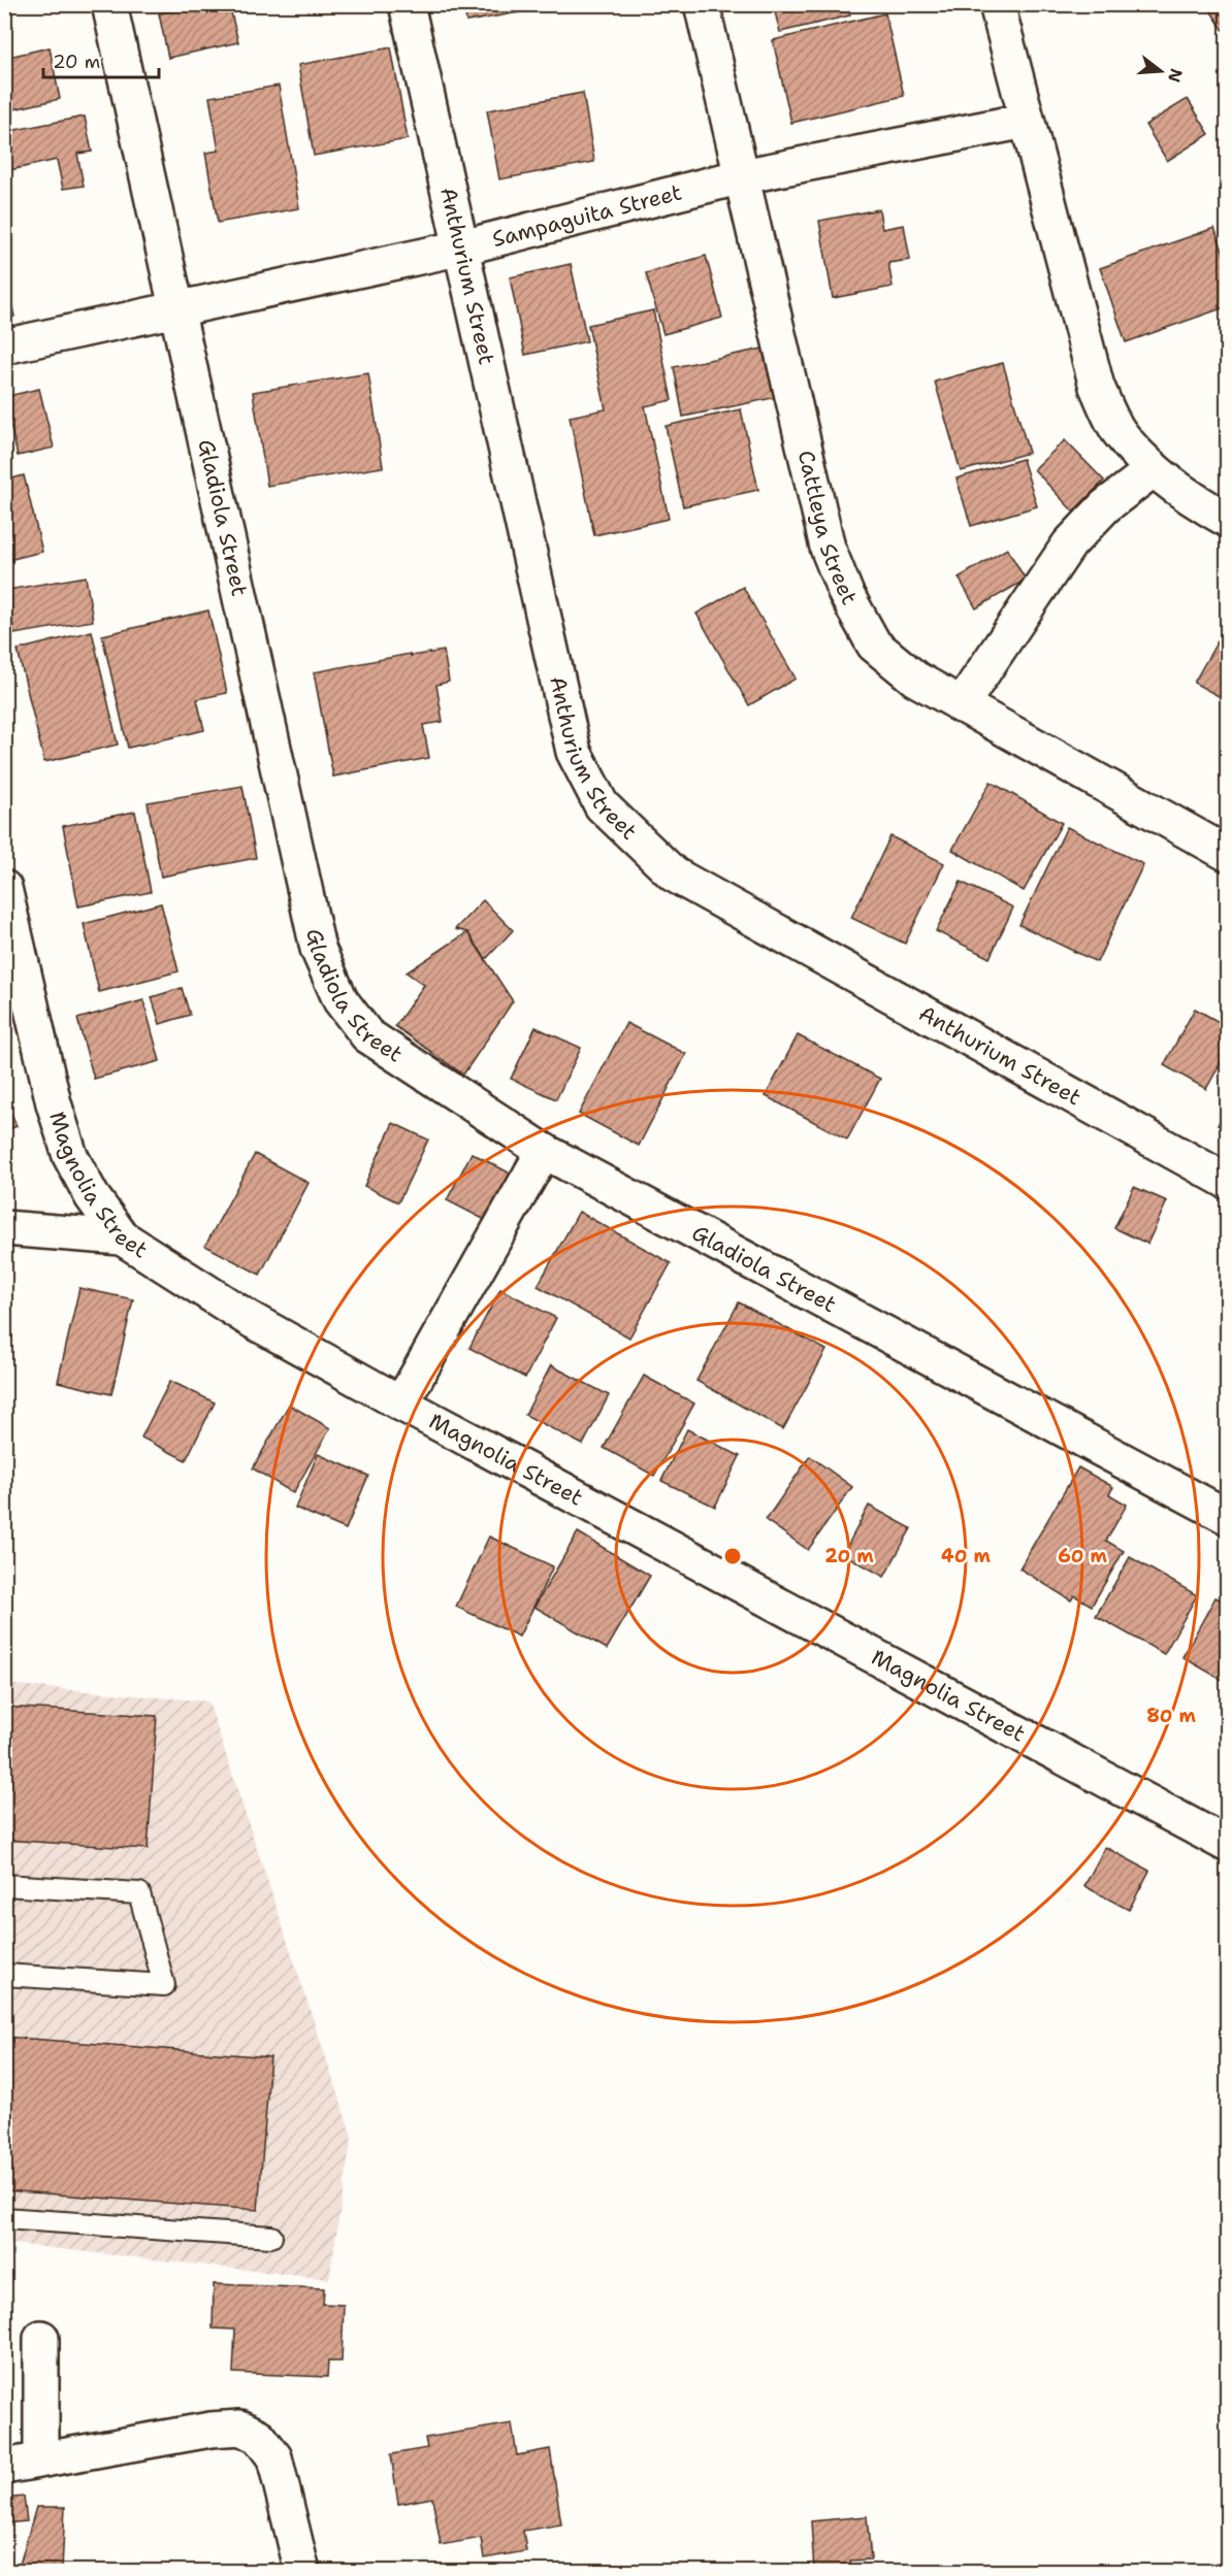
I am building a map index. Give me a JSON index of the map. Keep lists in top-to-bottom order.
{
  "streets": {
    "street": [
      "Sampaguita Street",
      "Anthurium Street",
      "Gladiola Street",
      "Cattleya Street",
      "Magnolia Street"
    ]
  },
  "crossings": [
    ["Sampaguita Street", "Anthurium Street"],
    ["Sampaguita Street", "Gladiola Street"],
    ["Sampaguita Street", "Cattleya Street"]
  ],
  "scale_bar": "20 m",
  "north": "right",
  "rings": [
    "20 m",
    "40 m",
    "60 m",
    "80 m"
  ]
}
